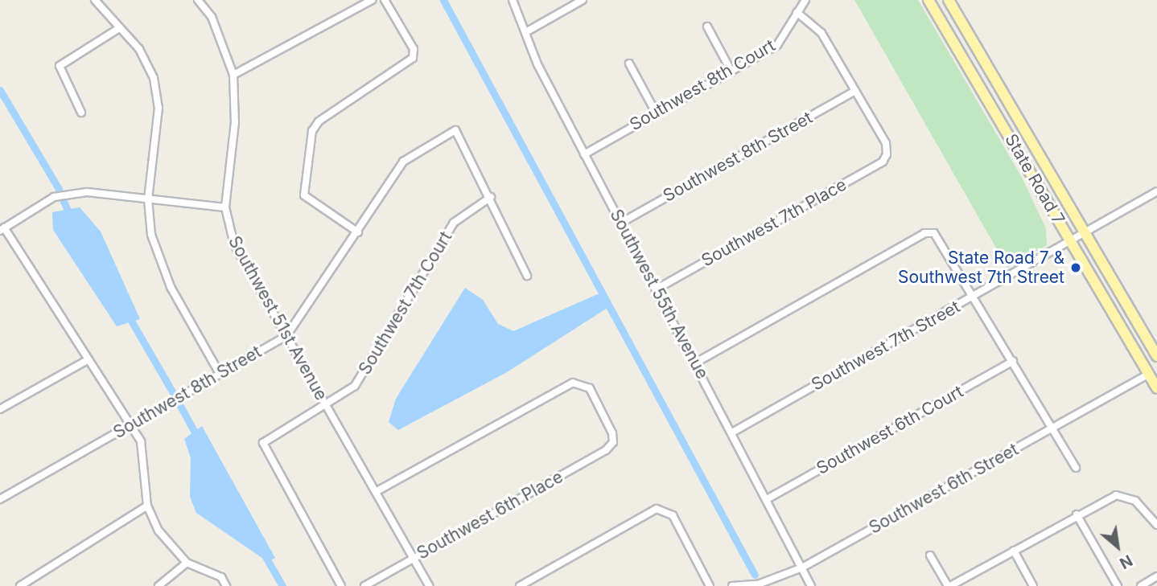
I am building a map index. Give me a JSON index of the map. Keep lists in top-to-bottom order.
{
  "streets": {
    "main road": ["State Road 7"],
    "street": [
      "Southwest 8th Court",
      "Southwest 8th Street",
      "Southwest 7th Place",
      "Southwest 55th Avenue",
      "Southwest 7th Court",
      "Southwest 51st Avenue",
      "Southwest 7th Street",
      "Southwest 6th Court",
      "Southwest 6th Street",
      "Southwest 6th Place"
    ]
  },
  "crossings": [
    ["Southwest 8th Court", "Southwest 55th Avenue"],
    ["Southwest 8th Street", "Southwest 7th Place"],
    ["Southwest 8th Street", "Southwest 55th Avenue"],
    ["Southwest 8th Street", "Southwest 7th Court"],
    ["Southwest 8th Street", "Southwest 51st Avenue"],
    ["State Road 7", "Southwest 7th Street"],
    ["State Road 7", "Southwest 6th Street"],
    ["Southwest 7th Place", "Southwest 55th Avenue"],
    ["Southwest 55th Avenue", "Southwest 7th Street"],
    ["Southwest 55th Avenue", "Southwest 6th Court"],
    ["Southwest 55th Avenue", "Southwest 6th Street"],
    ["Southwest 7th Court", "Southwest 51st Avenue"],
    ["Southwest 51st Avenue", "Southwest 6th Place"]
  ],
  "places": ["State Road 7 & Southwest 7th Street"],
  "north": "bottom right"
}
